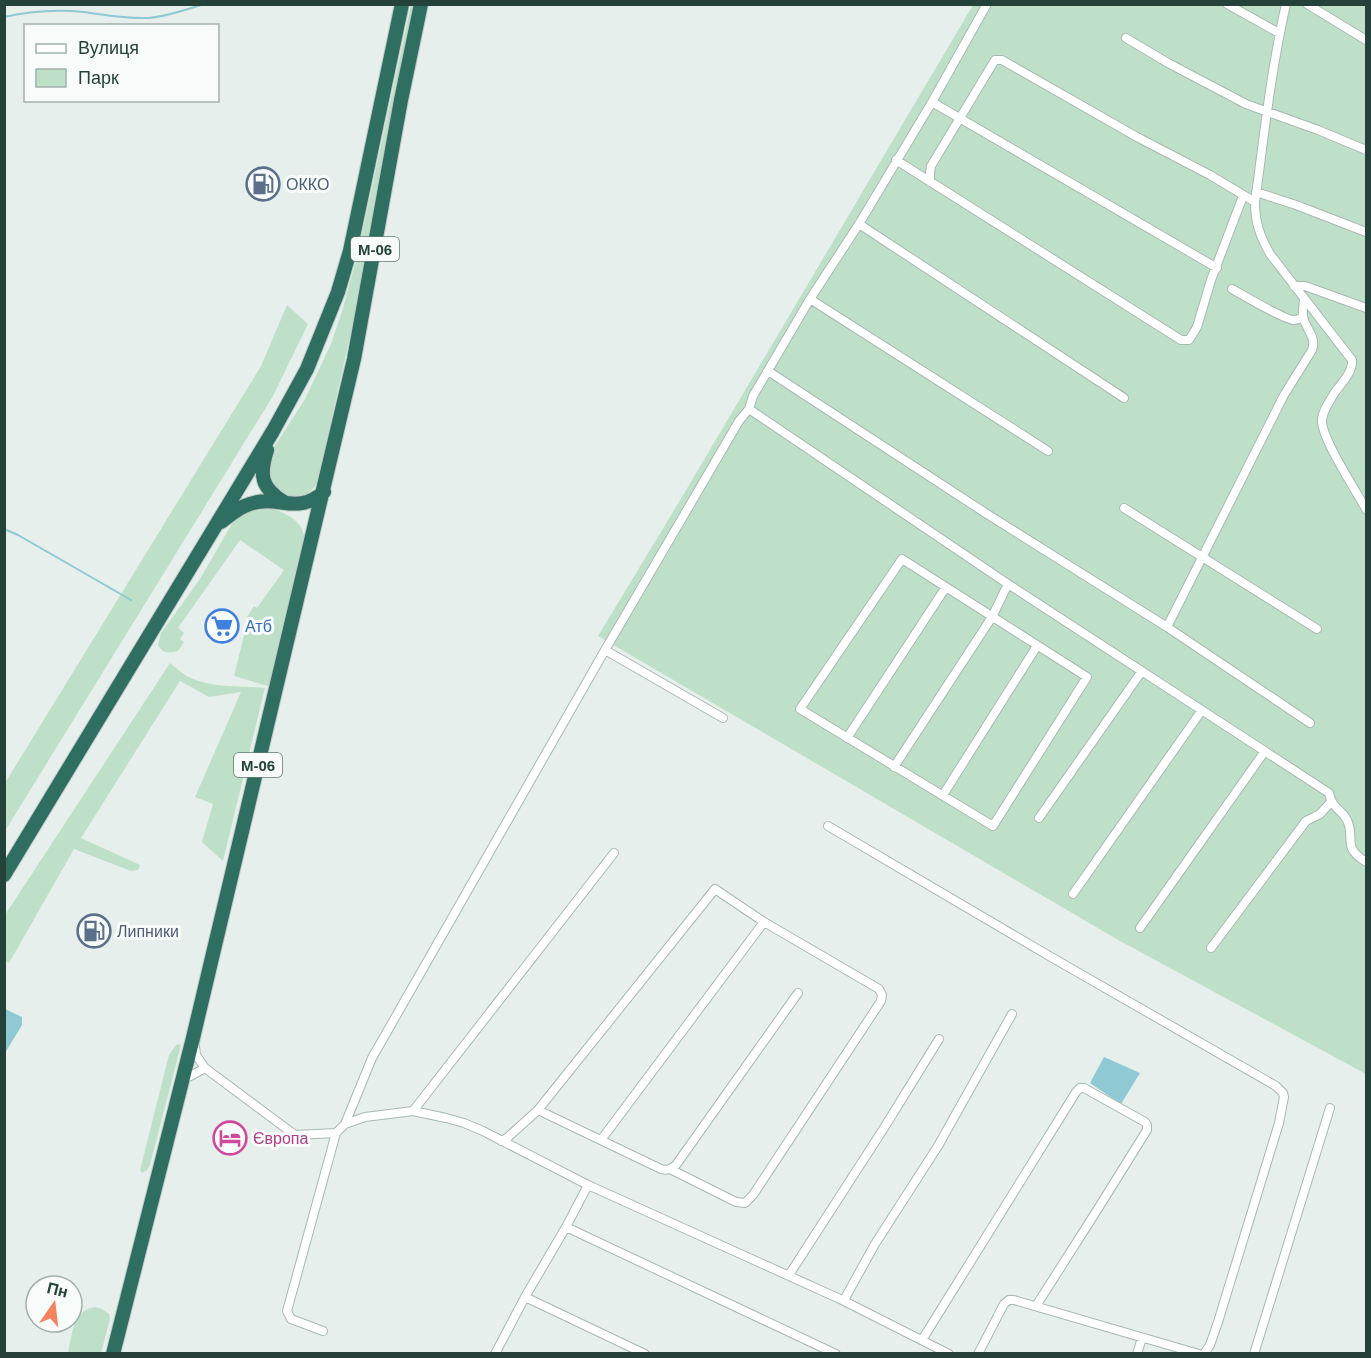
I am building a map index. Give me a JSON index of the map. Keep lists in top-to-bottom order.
{
  "streets": {
    "highway": ["М-06"]
  },
  "places": {
    "fuel station": ["ОККО", "Липники"],
    "supermarket": ["Атб"],
    "hotel": ["Європа"]
  },
  "legend": ["Вулиця", "Парк"],
  "north": "top"
}
